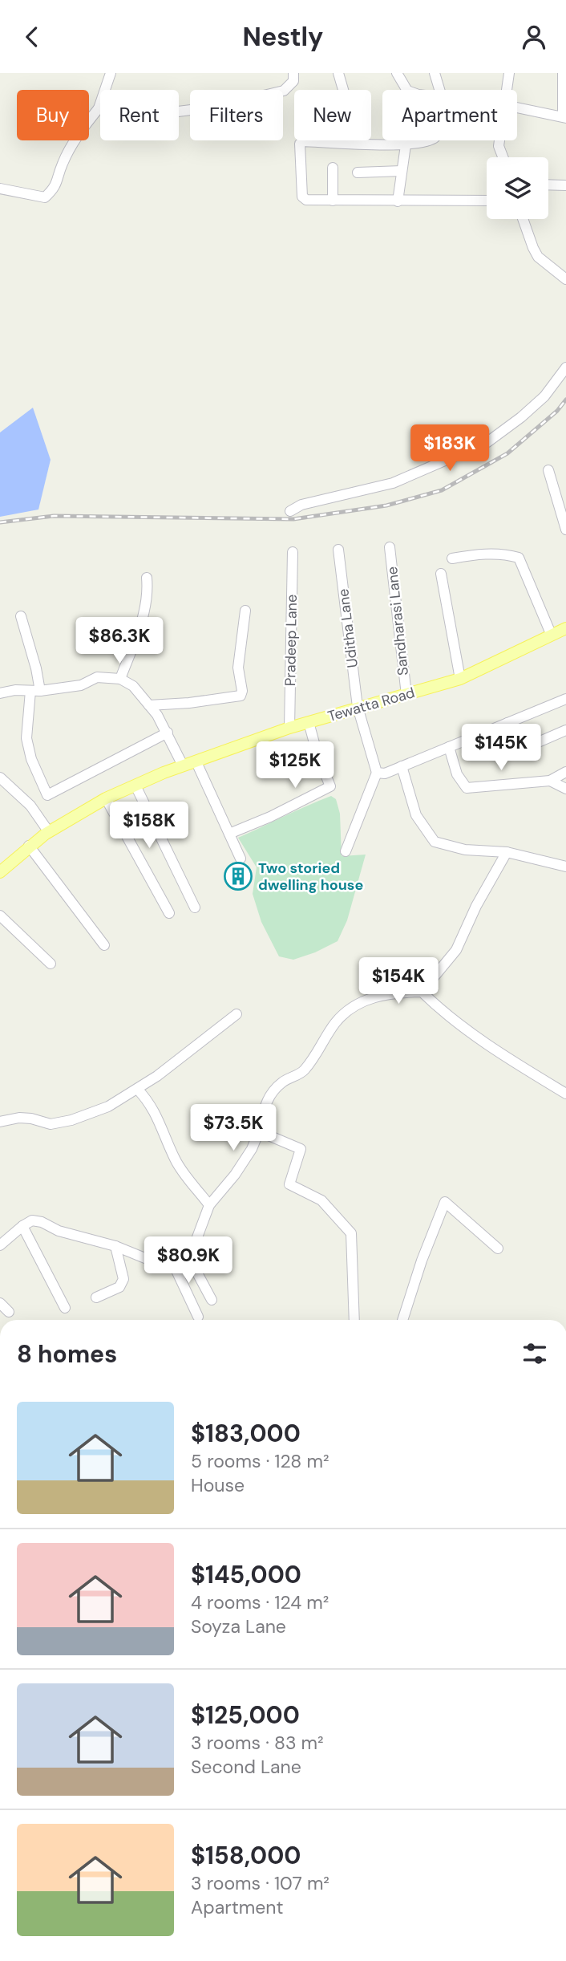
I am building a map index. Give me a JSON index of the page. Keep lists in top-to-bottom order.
{
  "streets": {
    "main road": ["Tewatta Road"],
    "street": ["Sandharasi Lane", "Uditha Lane", "Pradeep Lane"]
  },
  "crossings": [
    ["Sandharasi Lane", "Tewatta Road"],
    ["Uditha Lane", "Tewatta Road"],
    ["Pradeep Lane", "Tewatta Road"]
  ],
  "places": {
    "building": ["Two storied dwelling house"]
  },
  "page": {
    "header": "Nestly",
    "chip": [
      "Buy",
      "Rent",
      "Filters",
      "New",
      "Apartment"
    ],
    "price": [
      "$183K",
      "$86.3K",
      "$145K",
      "$125K",
      "$158K",
      "$154K",
      "$73.5K",
      "$80.9K"
    ],
    "heading": "8 homes",
    "list": [
      {
        "name": "$183,000",
        "note": "5 rooms · 128 m² · House"
      },
      {
        "name": "$145,000",
        "note": "4 rooms · 124 m² · Soyza Lane"
      },
      {
        "name": "$125,000",
        "note": "3 rooms · 83 m² · Second Lane"
      },
      {
        "name": "$158,000",
        "note": "3 rooms · 107 m² · Apartment"
      }
    ]
  }
}
